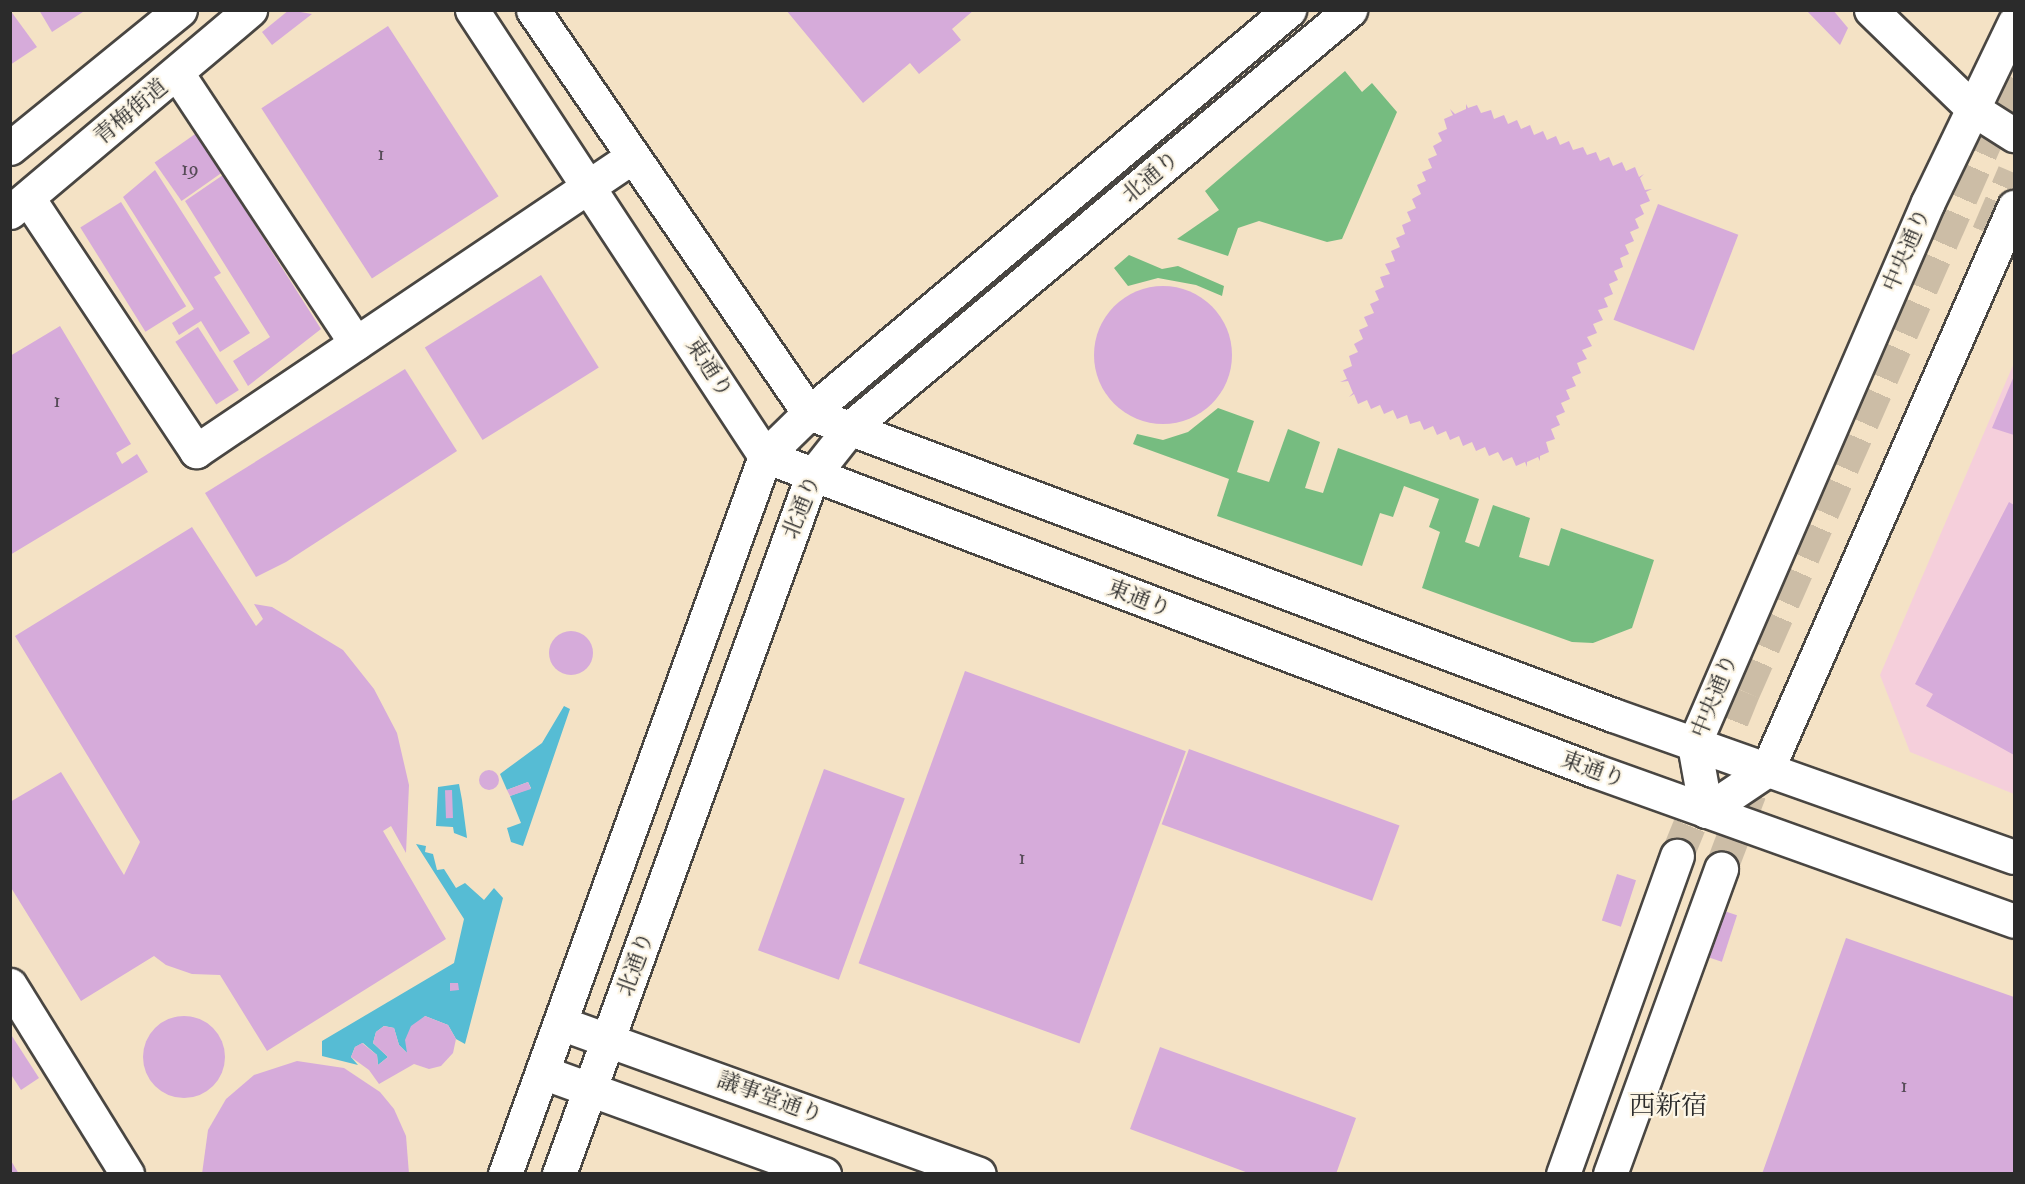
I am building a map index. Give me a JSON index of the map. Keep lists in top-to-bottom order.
{
  "streets": {
    "main road": [
      "青梅街道",
      "北通り",
      "中央通り",
      "東通り",
      "議事堂通り"
    ]
  },
  "crossings": [
    ["北通り", "東通り"],
    ["北通り", "議事堂通り"],
    ["中央通り", "東通り"]
  ],
  "districts": ["西新宿"],
  "house_numbers": [
    "1",
    "19",
    "1",
    "1",
    "1"
  ]
}
